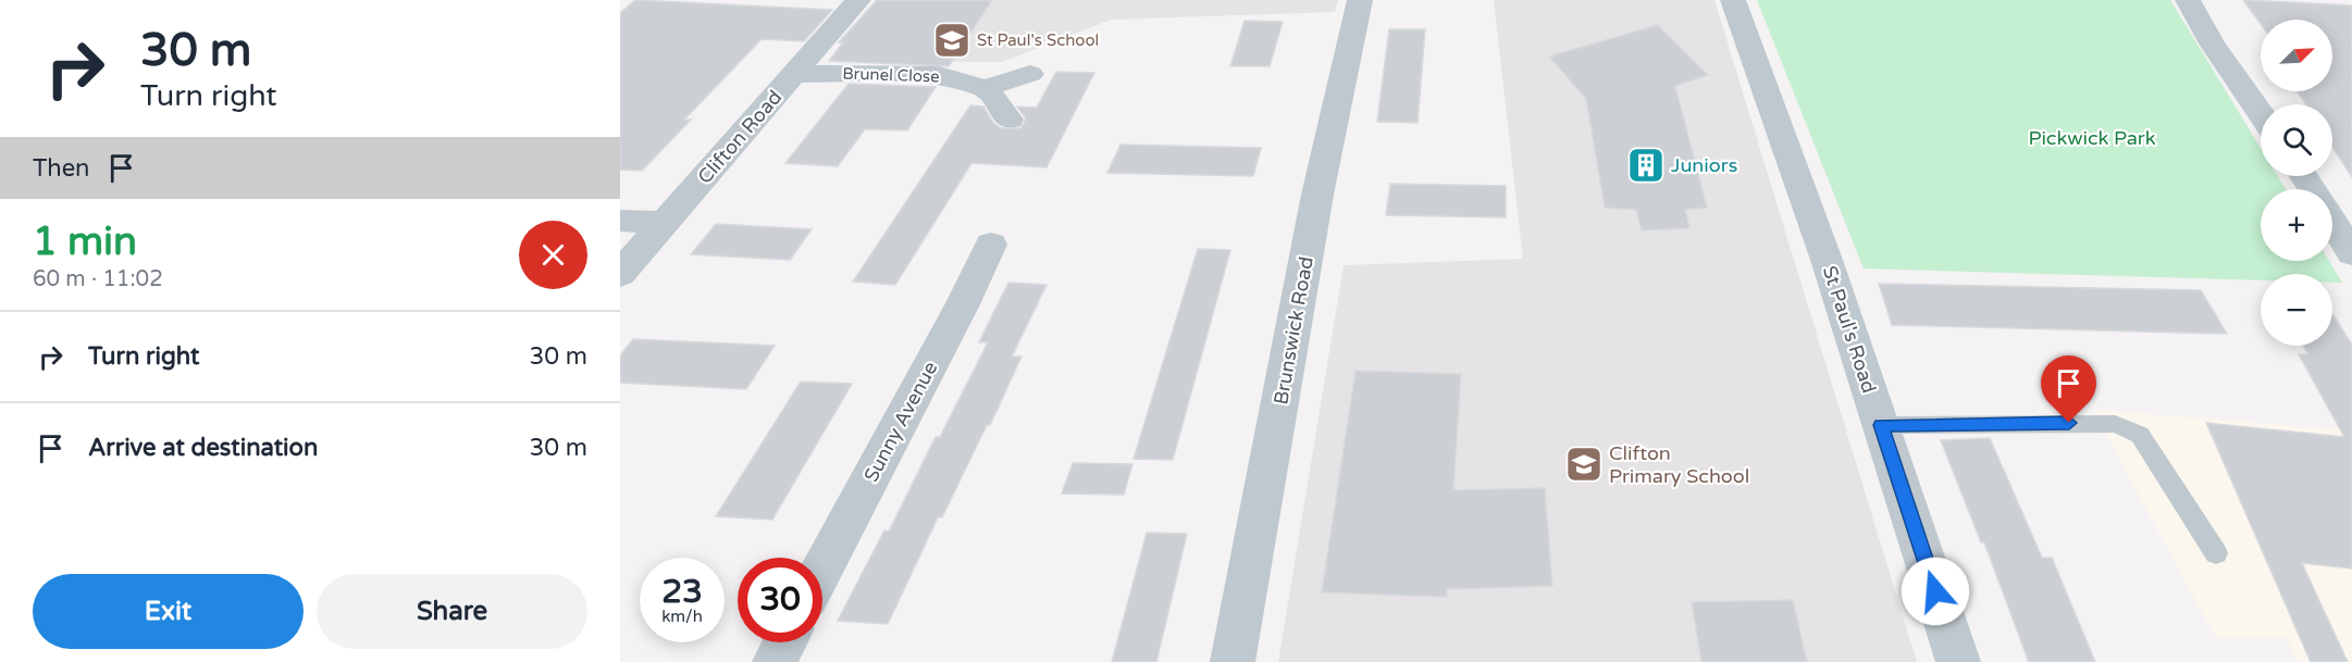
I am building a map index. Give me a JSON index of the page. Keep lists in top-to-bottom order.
{
  "streets": {
    "street": [
      "Brunel Close",
      "Clifton Road",
      "St Paul's Road",
      "Brunswick Road",
      "Sunny Avenue"
    ]
  },
  "crossings": [
    ["Brunel Close", "Clifton Road"]
  ],
  "parks": ["Pickwick Park"],
  "places": {
    "school or university": ["St Paul's School", "Clifton Primary School"],
    "building": ["Juniors"]
  },
  "north": "top right",
  "page": {
    "turn": ["30 m", "Turn right"],
    "map_buttons": ["+", "−"],
    "then": "Then",
    "heading": ["1 min", "60 m · 11:02"],
    "list": [
      {
        "name": "Turn right",
        "value": "30 m"
      },
      {
        "name": "Arrive at destination",
        "value": "30 m"
      }
    ],
    "speed": "23 km/h",
    "limit": "30",
    "buttons": ["Exit", "Share"]
  }
}
